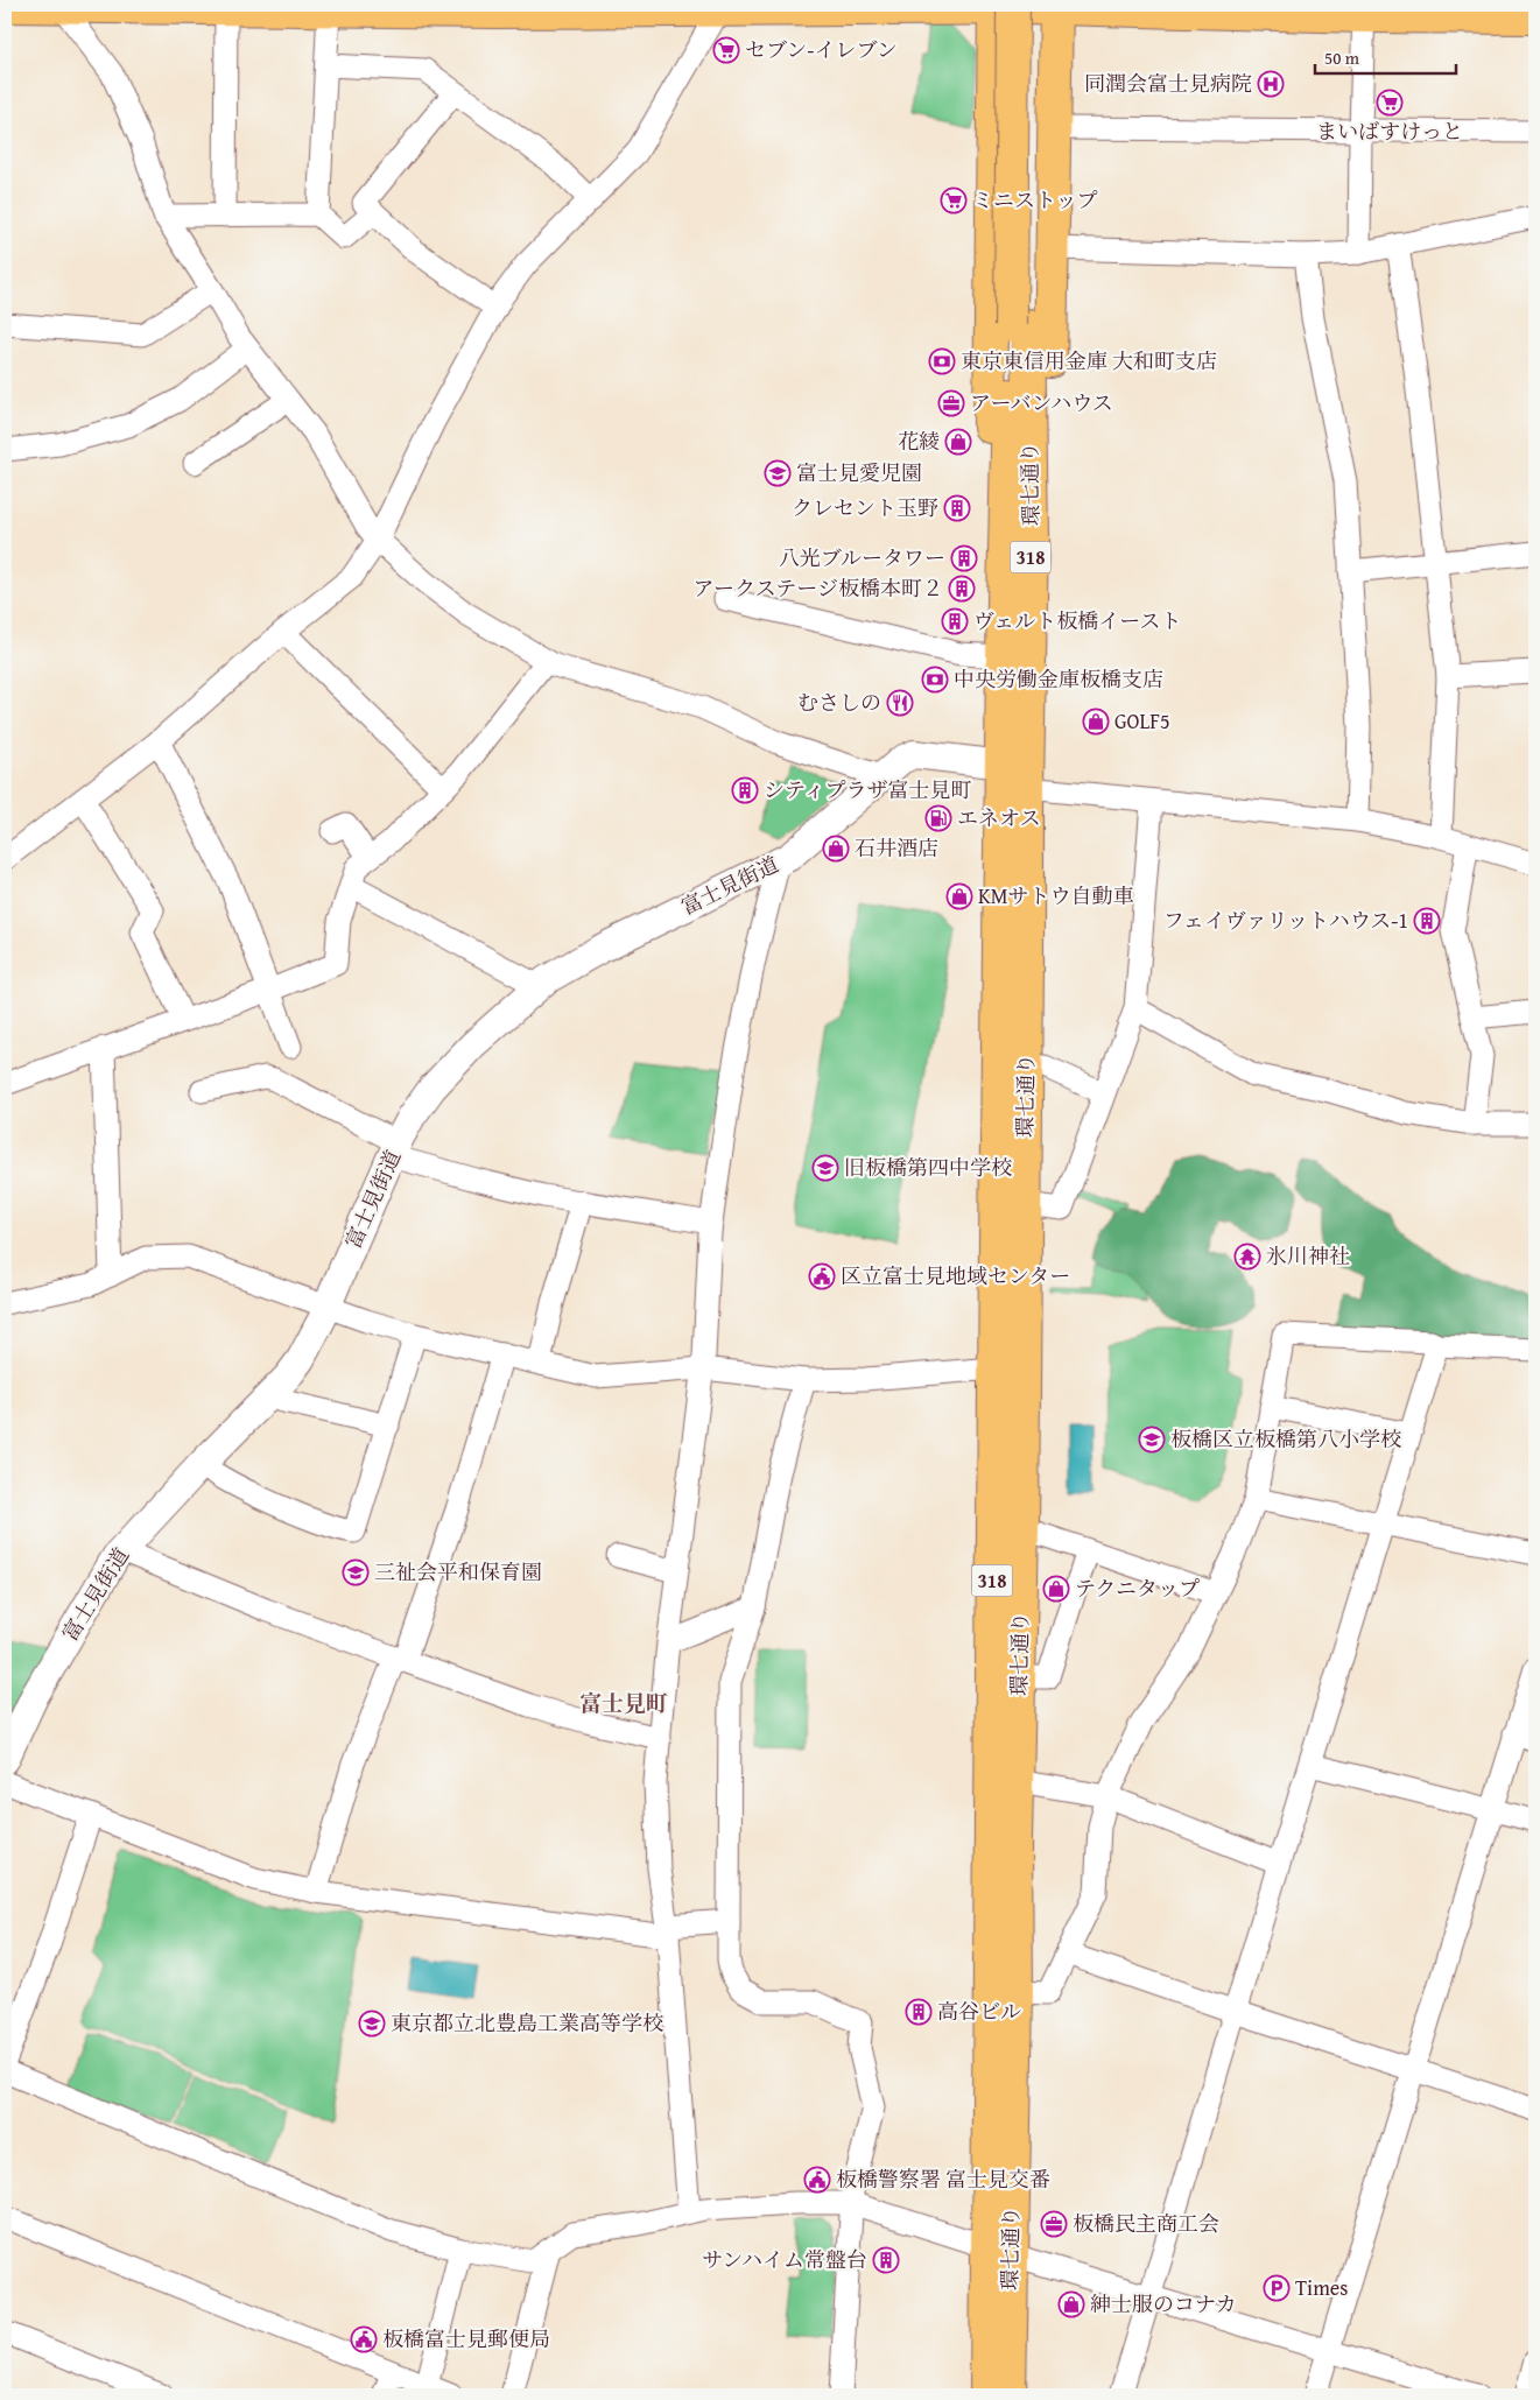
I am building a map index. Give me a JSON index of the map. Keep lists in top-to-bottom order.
{
  "streets": {
    "main road": ["環七通り", "318"],
    "street": ["富士見街道"]
  },
  "crossings": [
    ["環七通り", "富士見街道"]
  ],
  "districts": ["富士見町"],
  "places": {
    "supermarket": ["セブン-イレブン", "まいばすけっと", "ミニストップ"],
    "hospital": ["同潤会富士見病院"],
    "bank": ["東京東信用金庫 大和町支店", "中央労働金庫板橋支店"],
    "office": ["アーバンハウス", "板橋民主商工会"],
    "shop": [
      "花綾",
      "GOLF5",
      "石井酒店",
      "KMサトウ自動車",
      "テクニタップ",
      "紳士服のコナカ"
    ],
    "school or university": [
      "富士見愛児園",
      "旧板橋第四中学校",
      "板橋区立板橋第八小学校",
      "三祉会平和保育園",
      "東京都立北豊島工業高等学校"
    ],
    "building": [
      "クレセント玉野",
      "八光ブルータワー",
      "アークステージ板橋本町２",
      "ヴェルト板橋イースト",
      "シティプラザ富士見町",
      "フェイヴァリットハウス-1",
      "高谷ビル",
      "サンハイム常盤台"
    ],
    "restaurant": ["むさしの"],
    "fuel station": ["エネオス"],
    "temple": ["氷川神社"],
    "public building": ["区立富士見地域センター", "板橋警察署 富士見交番", "板橋富士見郵便局"],
    "parking": ["Times"]
  },
  "scale_bar": "50 m"
}
